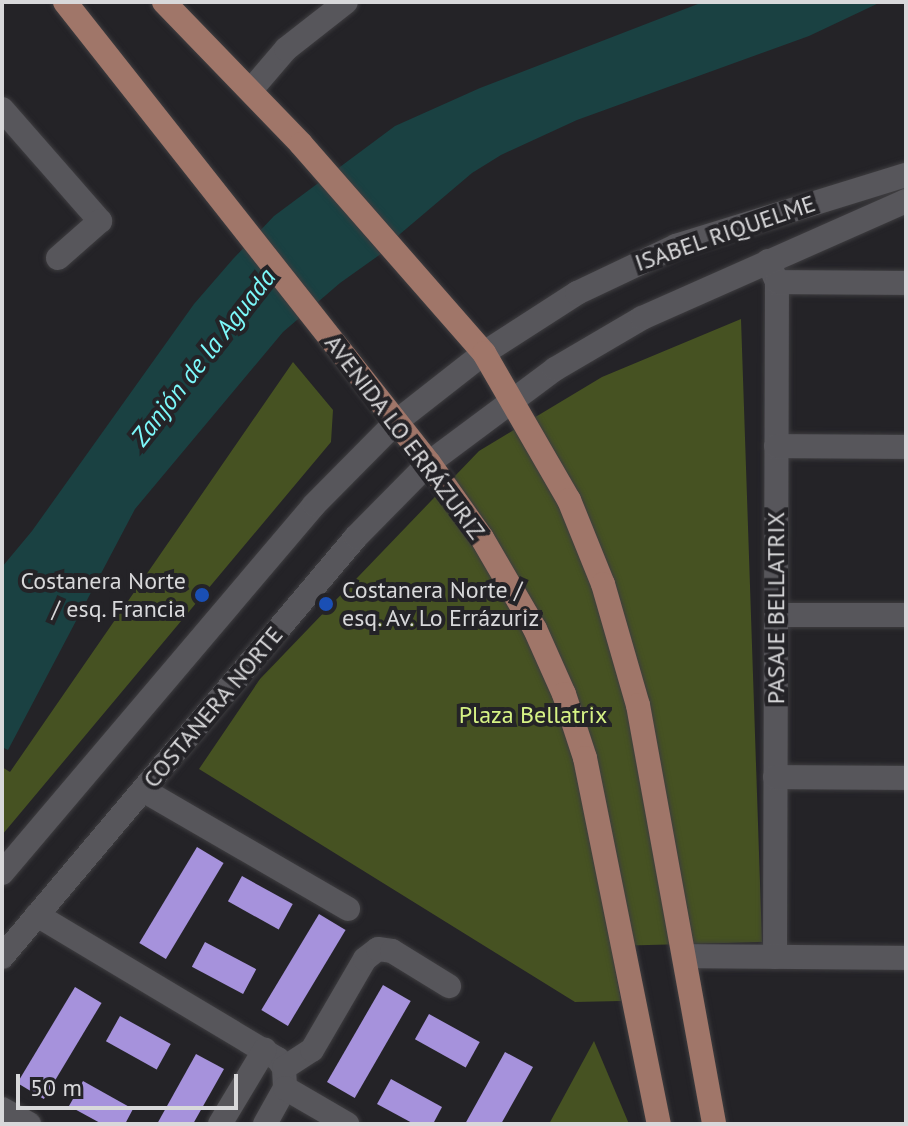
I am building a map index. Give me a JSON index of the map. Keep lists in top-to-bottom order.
{
  "streets": {
    "main road": ["AVENIDA LO ERRÁZURIZ"],
    "street": ["ISABEL RIQUELME", "PASAJE BELLATRIX", "COSTANERA NORTE"]
  },
  "crossings": [
    ["ISABEL RIQUELME", "AVENIDA LO ERRÁZURIZ"],
    ["ISABEL RIQUELME", "PASAJE BELLATRIX"],
    ["ISABEL RIQUELME", "COSTANERA NORTE"],
    ["AVENIDA LO ERRÁZURIZ", "COSTANERA NORTE"]
  ],
  "water": ["Zanjón de la Aguada"],
  "parks": ["Plaza Bellatrix"],
  "places": ["Costanera Norte / esq. Francia", "Costanera Norte / esq. Av. Lo Errázuriz"],
  "scale_bar": "50 m"
}
